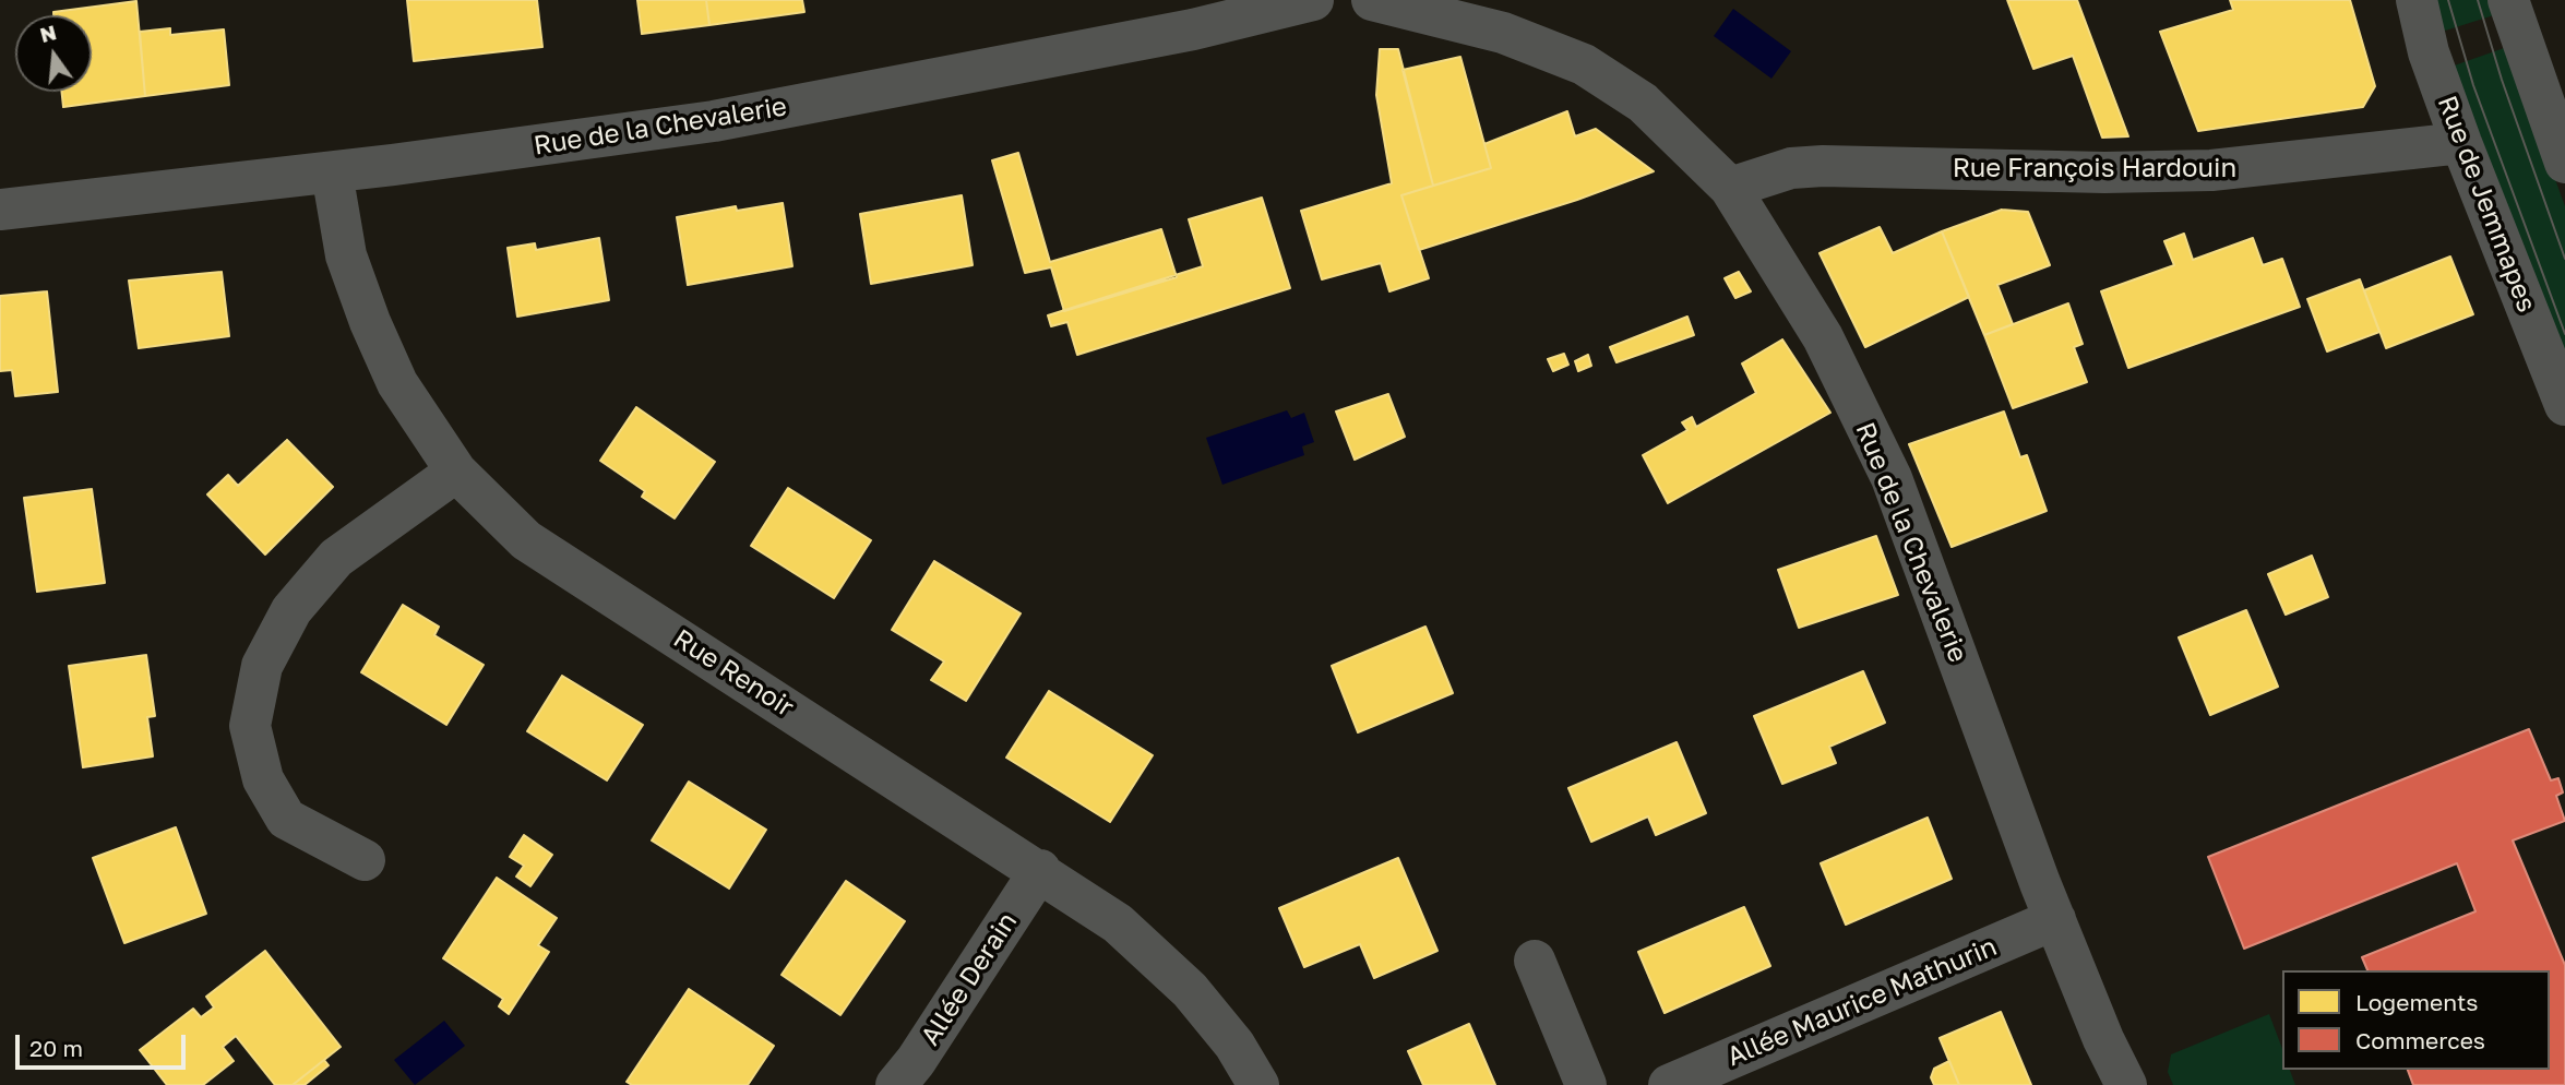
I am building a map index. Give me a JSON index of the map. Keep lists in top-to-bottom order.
{
  "streets": {
    "street": [
      "Rue de la Chevalerie",
      "Rue François Hardouin",
      "Rue de Jemmapes",
      "Rue Renoir",
      "Allée Derain",
      "Allée Maurice Mathurin"
    ]
  },
  "crossings": [
    ["Rue de la Chevalerie", "Rue François Hardouin"],
    ["Rue de la Chevalerie", "Rue Renoir"],
    ["Rue de la Chevalerie", "Allée Maurice Mathurin"],
    ["Rue François Hardouin", "Rue de Jemmapes"],
    ["Rue Renoir", "Allée Derain"]
  ],
  "legend": ["Logements", "Commerces"],
  "scale_bar": "20 m",
  "north": "top"
}
